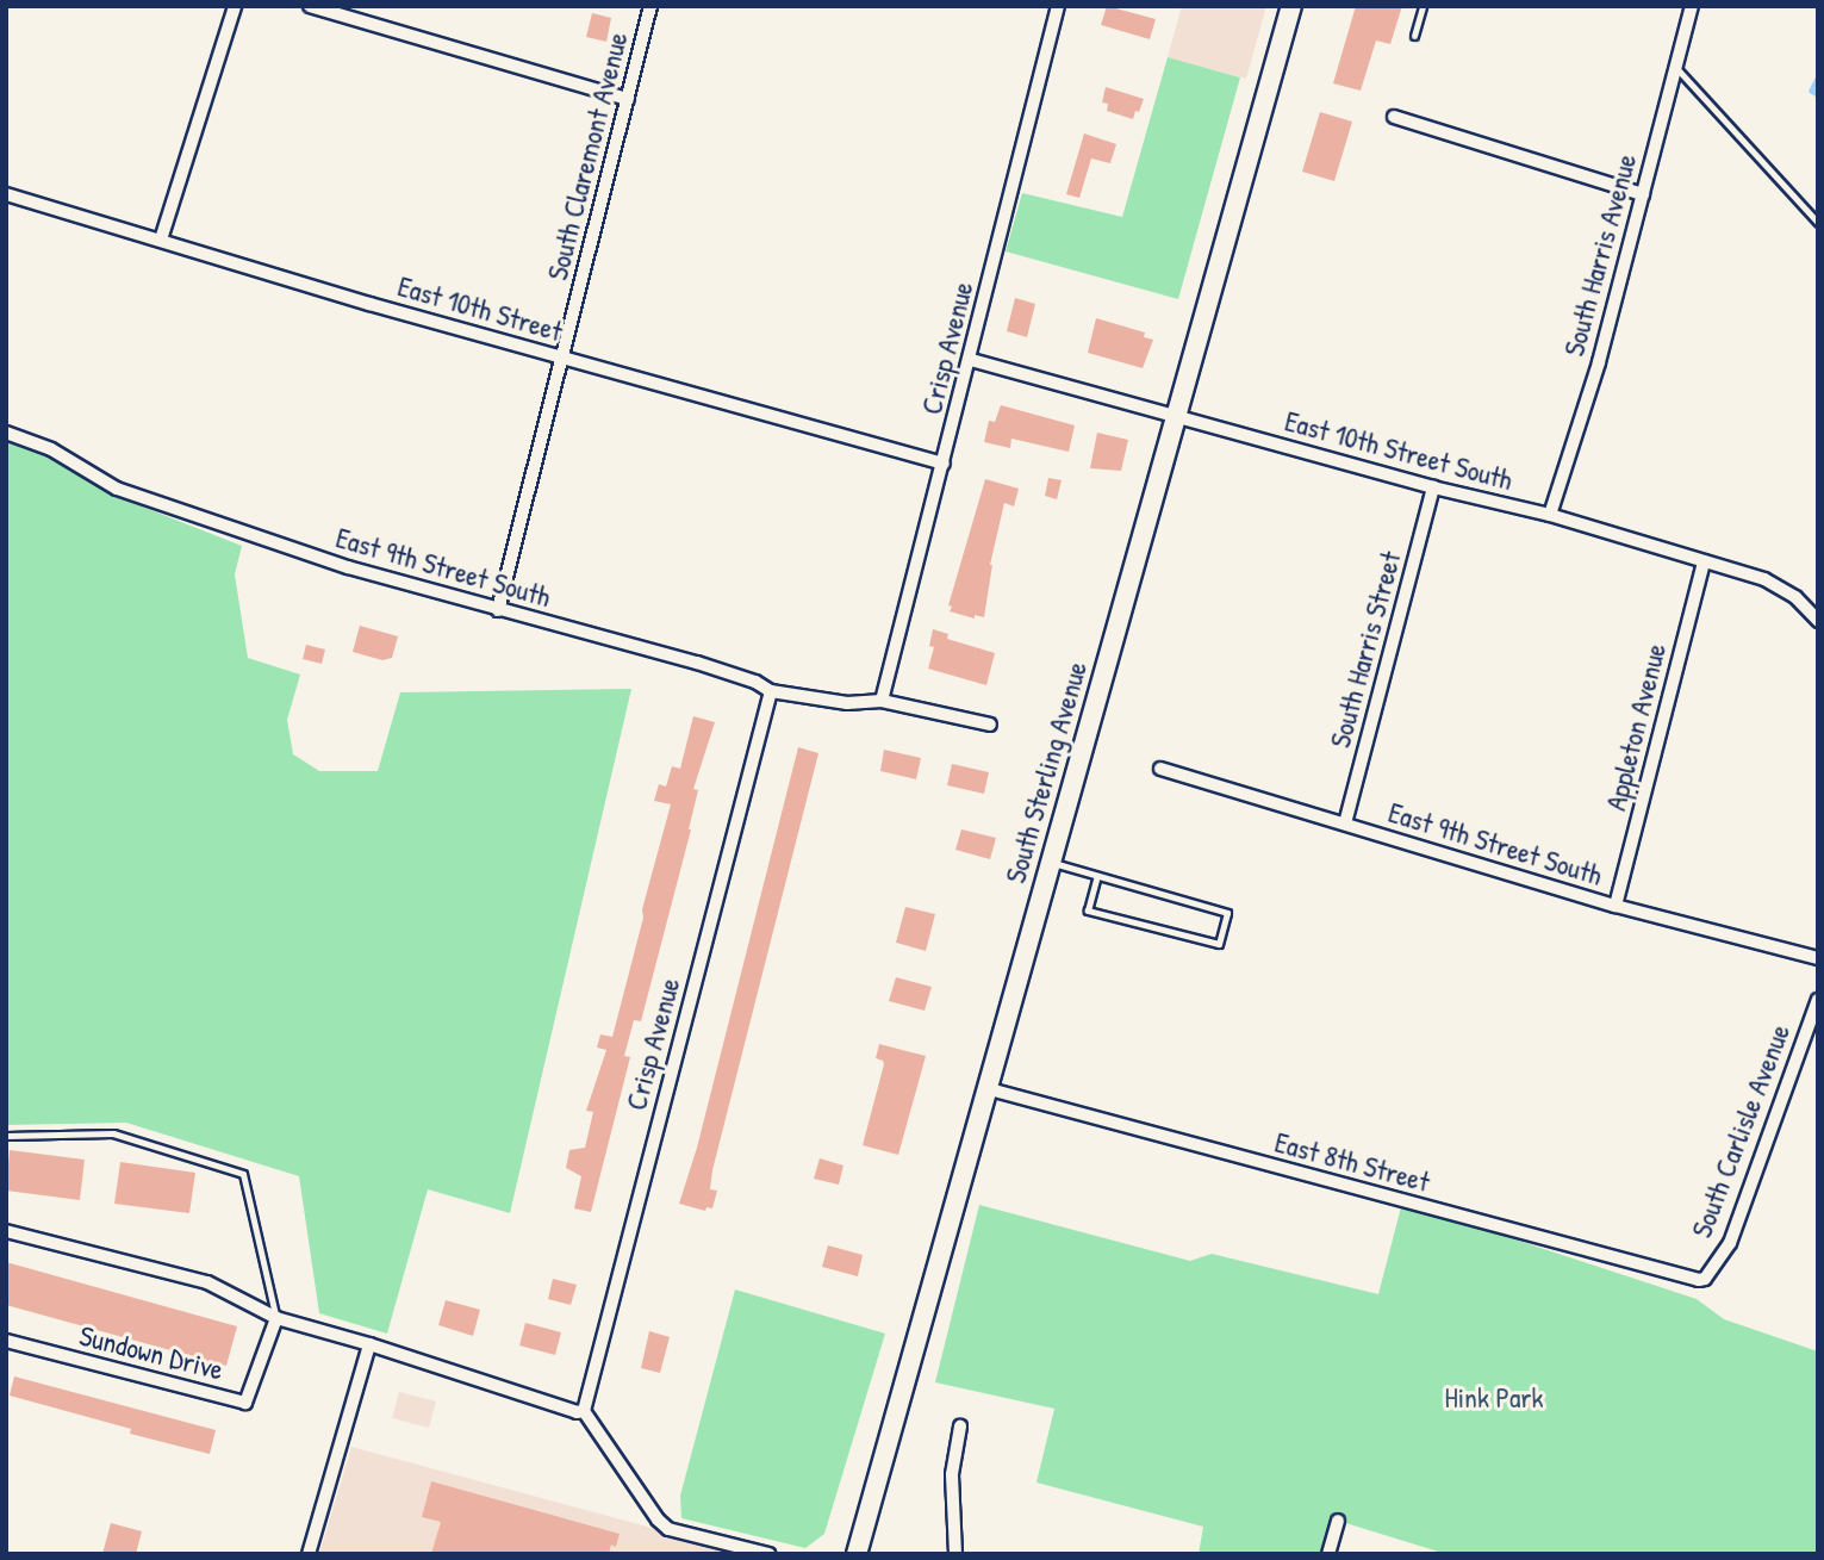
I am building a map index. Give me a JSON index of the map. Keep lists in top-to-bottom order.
{
  "streets": {
    "main road": ["South Sterling Avenue"],
    "street": [
      "South Claremont Avenue",
      "South Harris Avenue",
      "East 10th Street",
      "Crisp Avenue",
      "East 10th Street South",
      "East 9th Street South",
      "South Harris Street",
      "Appleton Avenue",
      "South Carlisle Avenue",
      "East 8th Street",
      "Sundown Drive"
    ]
  },
  "crossings": [
    ["South Claremont Avenue", "East 10th Street"],
    ["South Claremont Avenue", "East 9th Street South"],
    ["South Harris Avenue", "East 10th Street South"],
    ["East 10th Street", "Crisp Avenue"],
    ["Crisp Avenue", "East 10th Street South"],
    ["Crisp Avenue", "East 9th Street South"],
    ["East 10th Street South", "South Harris Street"],
    ["East 10th Street South", "Appleton Avenue"],
    ["East 10th Street South", "South Sterling Avenue"],
    ["East 9th Street South", "South Harris Street"],
    ["East 9th Street South", "Appleton Avenue"],
    ["South Sterling Avenue", "East 8th Street"],
    ["South Carlisle Avenue", "East 8th Street"]
  ],
  "parks": ["Hink Park"]
}
